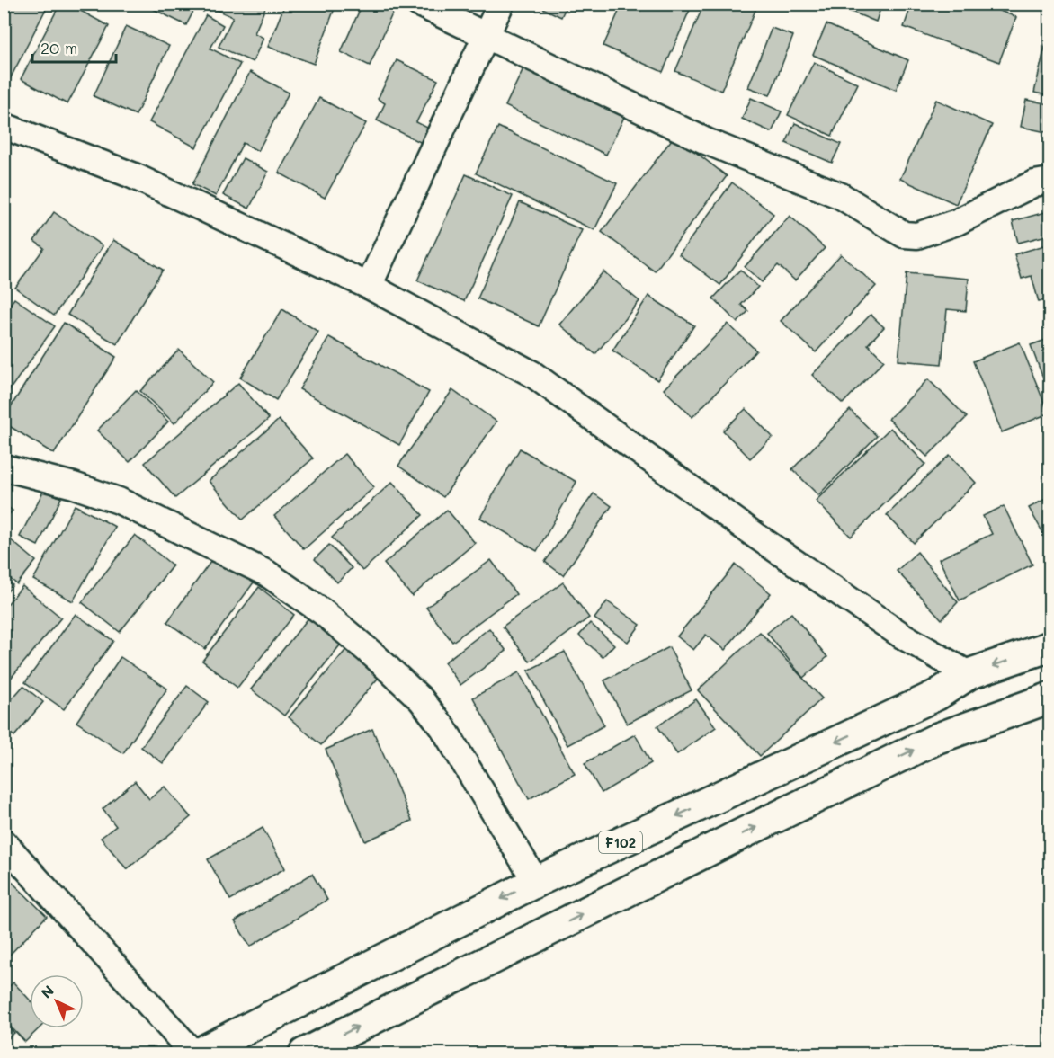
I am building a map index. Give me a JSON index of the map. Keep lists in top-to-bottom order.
{
  "streets": {
    "main road": ["F102"]
  },
  "scale_bar": "20 m",
  "north": "top left"
}
